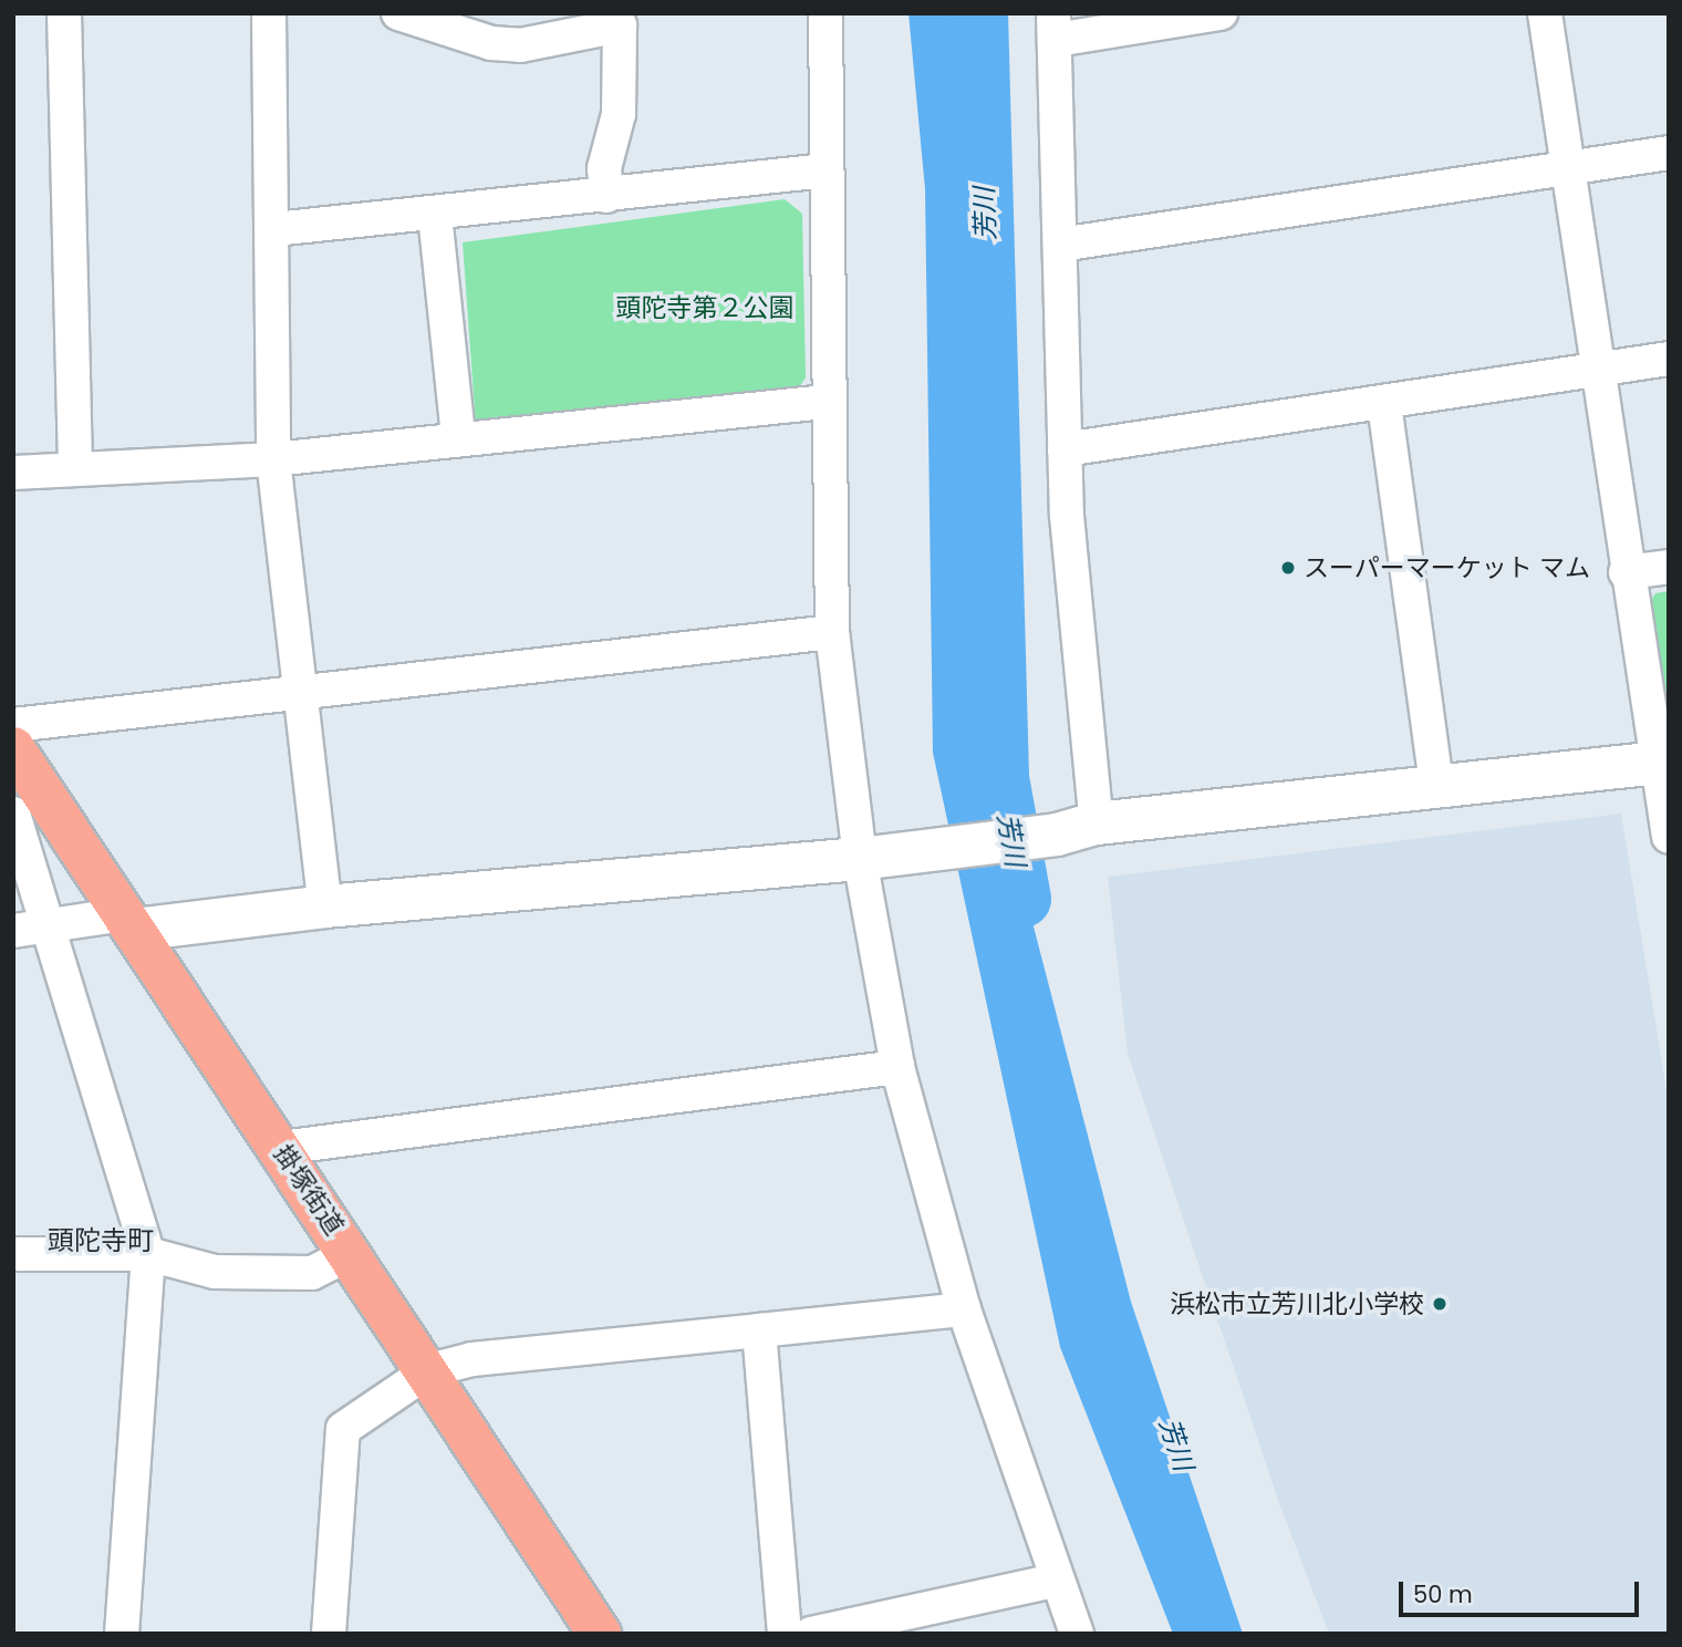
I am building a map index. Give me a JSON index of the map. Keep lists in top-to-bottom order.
{
  "streets": {
    "highway": ["掛塚街道"]
  },
  "districts": ["頭陀寺町"],
  "water": ["芳川"],
  "parks": ["頭陀寺第２公園"],
  "places": ["スーパーマーケット マム", "浜松市立芳川北小学校"],
  "scale_bar": "50 m"
}
